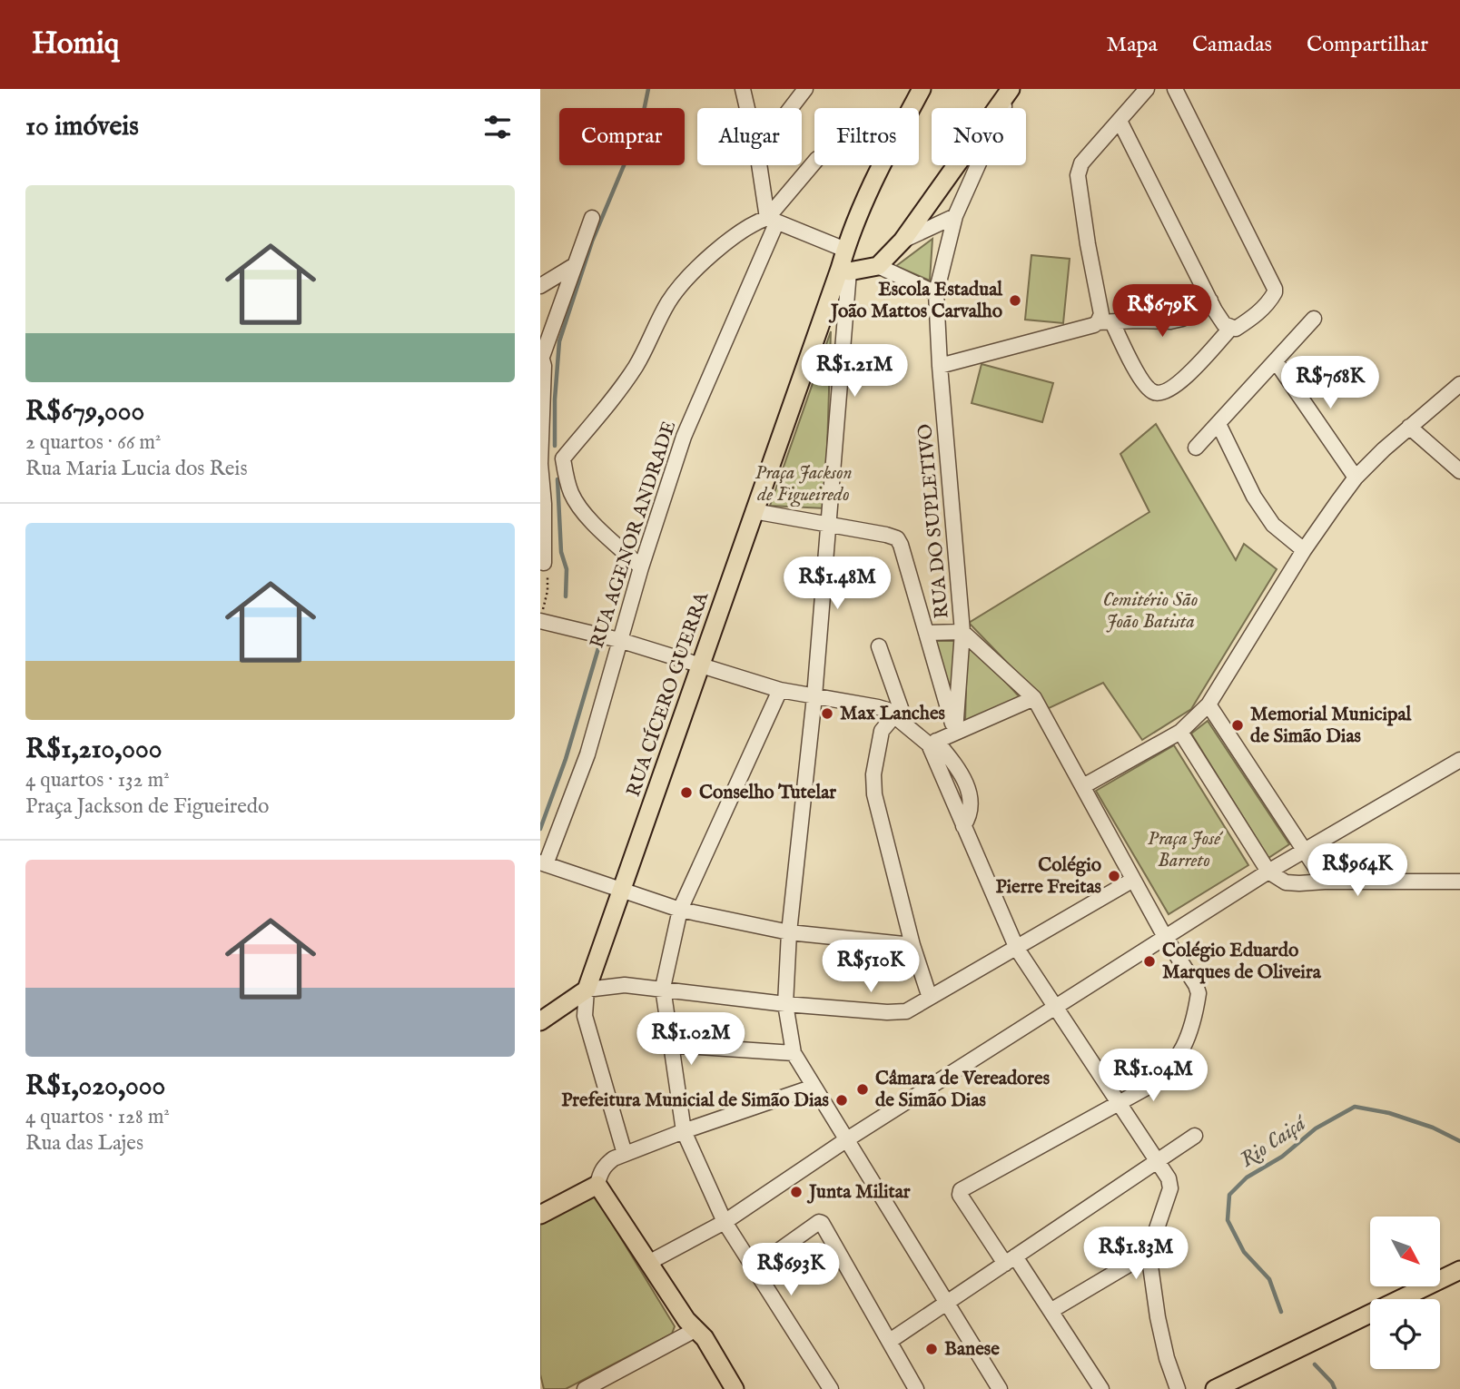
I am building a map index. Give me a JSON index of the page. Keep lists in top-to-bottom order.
{
  "streets": {
    "main road": ["RUA CÍCERO GUERRA"],
    "street": ["RUA DO SUPLETIVO", "RUA AGENOR ANDRADE"]
  },
  "water": ["Rio Caiçá"],
  "parks": ["Praça Jackson de Figueiredo", "Cemitério São João Batista", "Praça José Barreto"],
  "places": [
    "Escola Estadual João Mattos Carvalho",
    "Max Lanches",
    "Memorial Municipal de Simão Dias",
    "Conselho Tutelar",
    "Colégio Pierre Freitas",
    "Colégio Eduardo Marques de Oliveira",
    "Câmara de Vereadores de Simão Dias",
    "Prefeitura Municial de Simão Dias",
    "Junta Militar",
    "Banese"
  ],
  "north": "bottom right",
  "page": {
    "header": "Homiq",
    "nav": ["Mapa", "Camadas", "Compartilhar"],
    "heading": "10 imóveis",
    "chip": [
      "Comprar",
      "Alugar",
      "Filtros",
      "Novo"
    ],
    "list": [
      {
        "name": "R$679,000",
        "note": "2 quartos · 66 m² · Rua Maria Lucia dos Reis"
      },
      {
        "name": "R$1,210,000",
        "note": "4 quartos · 132 m² · Praça Jackson de Figueiredo"
      },
      {
        "name": "R$1,020,000",
        "note": "4 quartos · 128 m² · Rua das Lajes"
      }
    ],
    "price": [
      "R$679K",
      "R$1.21M",
      "R$768K",
      "R$1.48M",
      "R$964K",
      "R$510K",
      "R$1.02M",
      "R$1.04M",
      "R$1.83M",
      "R$693K"
    ]
  }
}
